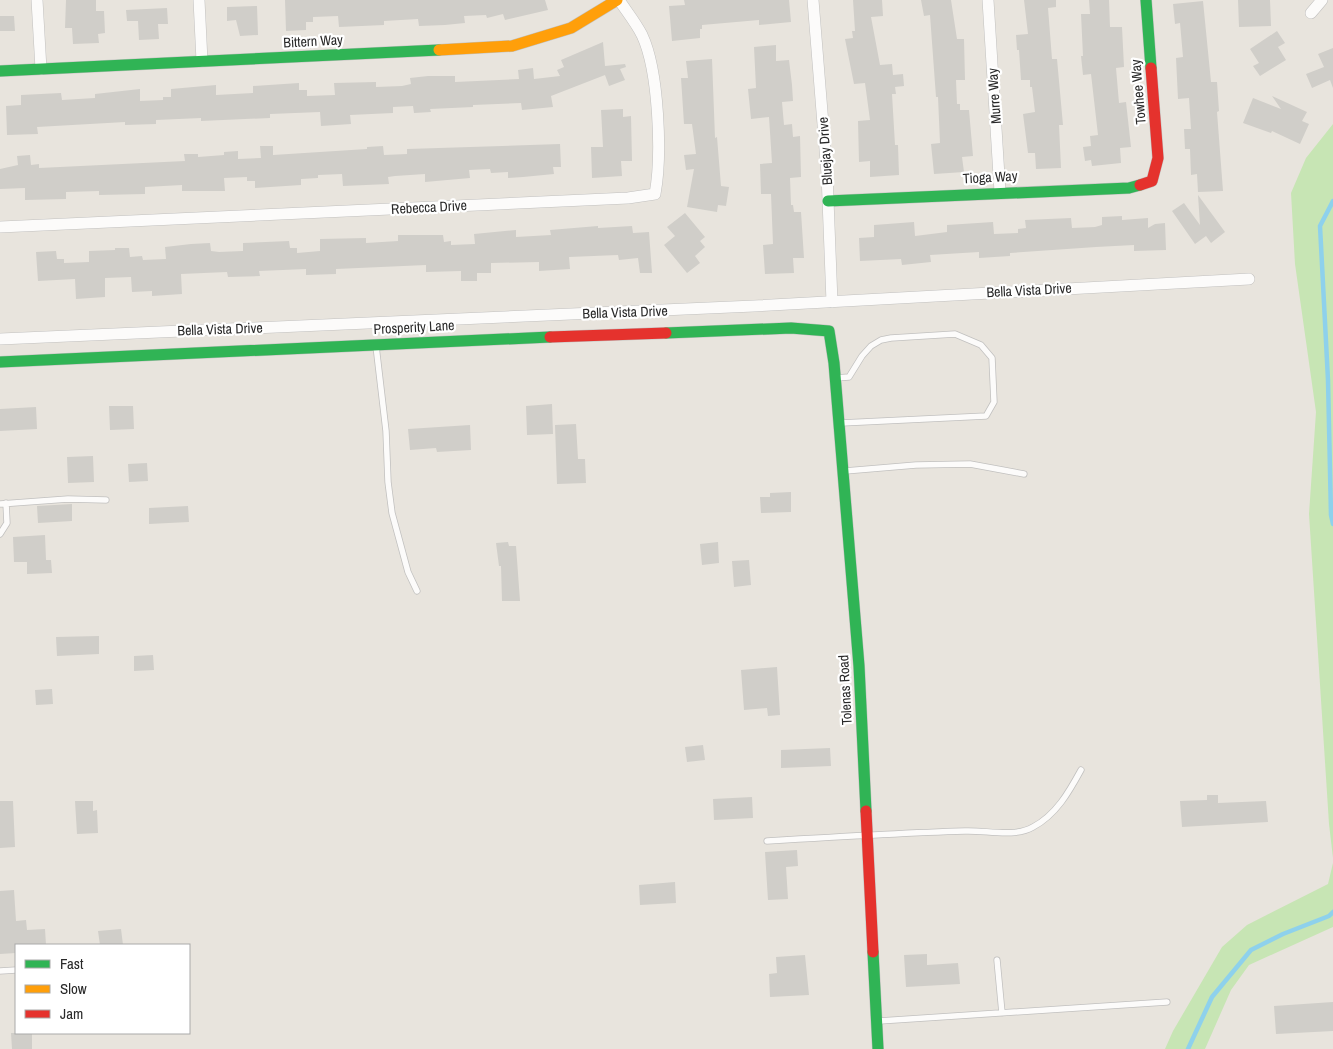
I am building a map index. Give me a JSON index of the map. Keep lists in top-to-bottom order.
{
  "streets": {
    "street": [
      "Bittern Way",
      "Towhee Way",
      "Murre Way",
      "Bluejay Drive",
      "Tioga Way",
      "Rebecca Drive",
      "Bella Vista Drive",
      "Prosperity Lane",
      "Tolenas Road"
    ]
  },
  "crossings": [
    ["Bittern Way", "Rebecca Drive"],
    ["Towhee Way", "Tioga Way"],
    ["Murre Way", "Tioga Way"],
    ["Bluejay Drive", "Tioga Way"],
    ["Bluejay Drive", "Bella Vista Drive"],
    ["Prosperity Lane", "Tolenas Road"]
  ],
  "legend": ["Fast", "Slow", "Jam"]
}
